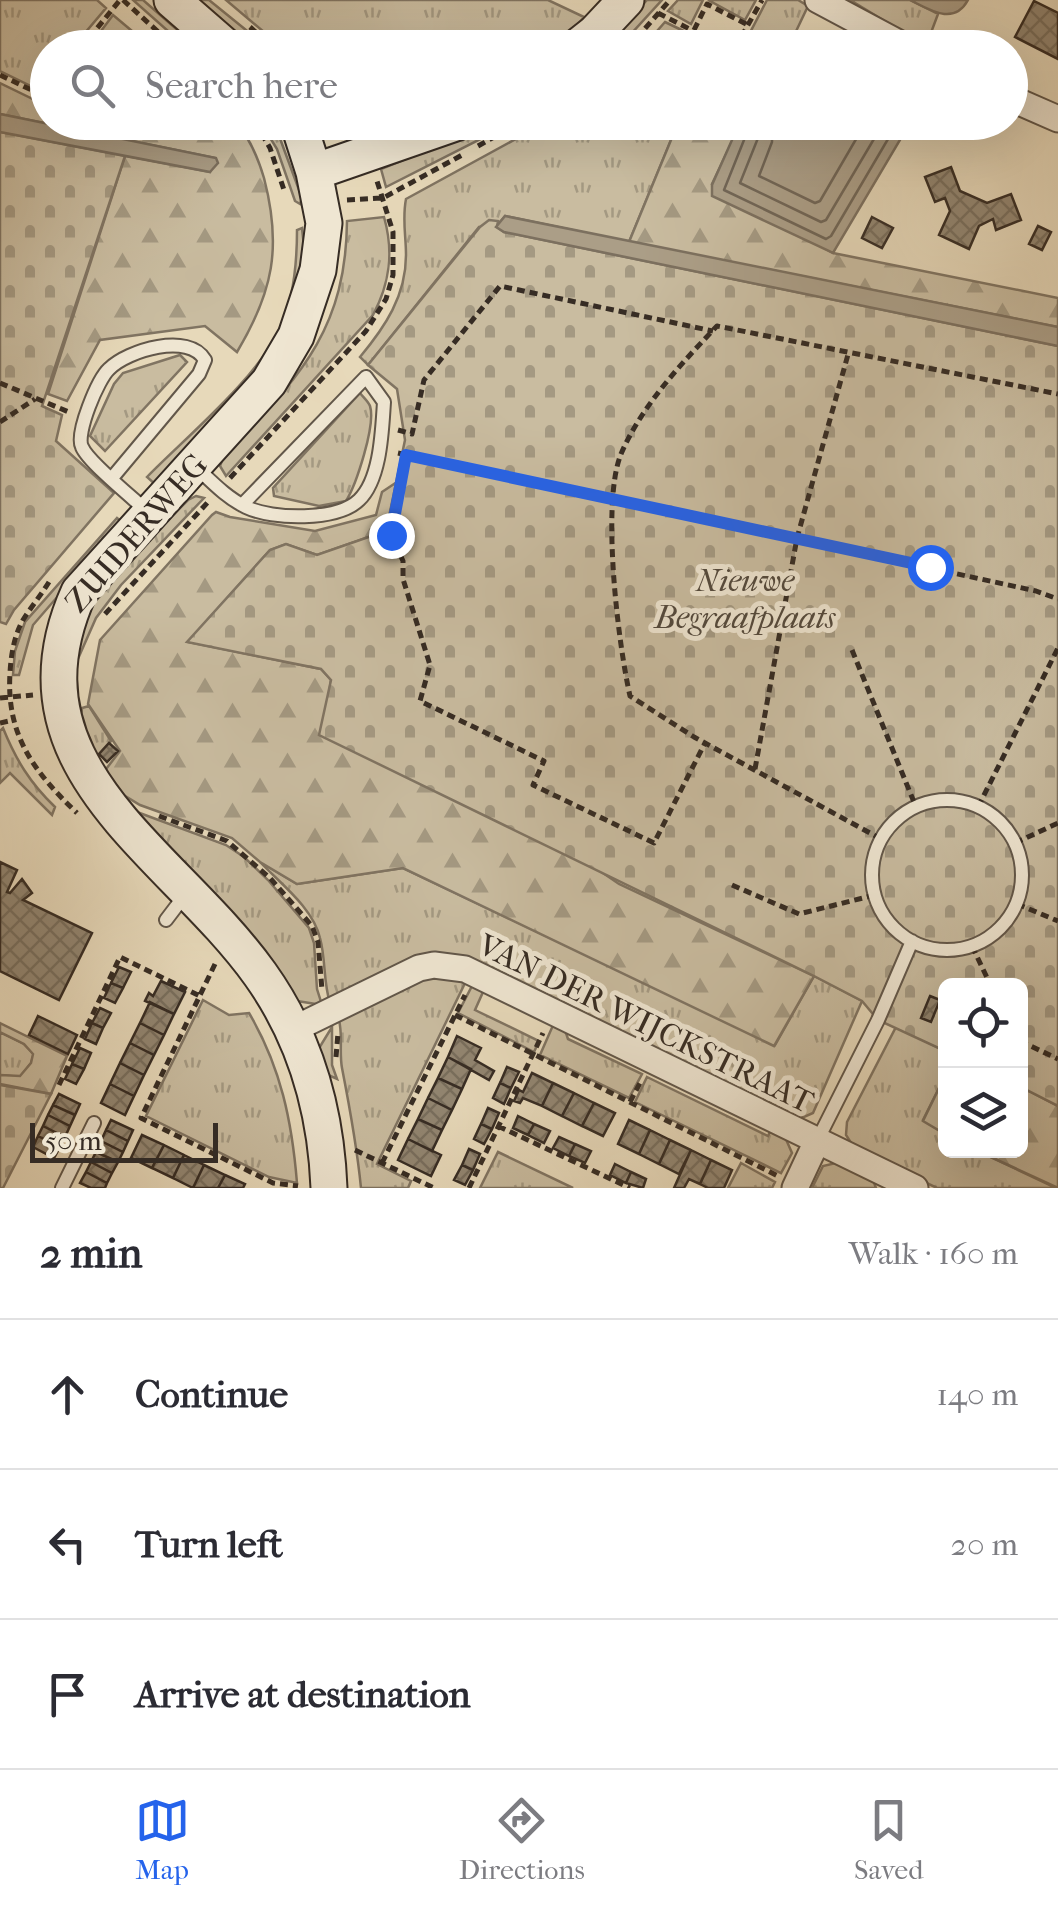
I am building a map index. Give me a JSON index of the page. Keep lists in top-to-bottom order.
{
  "streets": {
    "street": ["ZUIDERWEG", "VAN DER WIJCKSTRAAT"]
  },
  "crossings": [
    ["ZUIDERWEG", "VAN DER WIJCKSTRAAT"]
  ],
  "parks": ["Nieuwe Begraafplaats"],
  "scale_bar": "50 m",
  "page": {
    "search": "Search here",
    "scale": "50 m",
    "heading": ["2 min", "Walk · 160 m"],
    "list": [
      ["Continue", "140 m"],
      ["Turn left", "20 m"],
      "Arrive at destination"
    ],
    "nav": ["Map", "Directions", "Saved"]
  }
}
